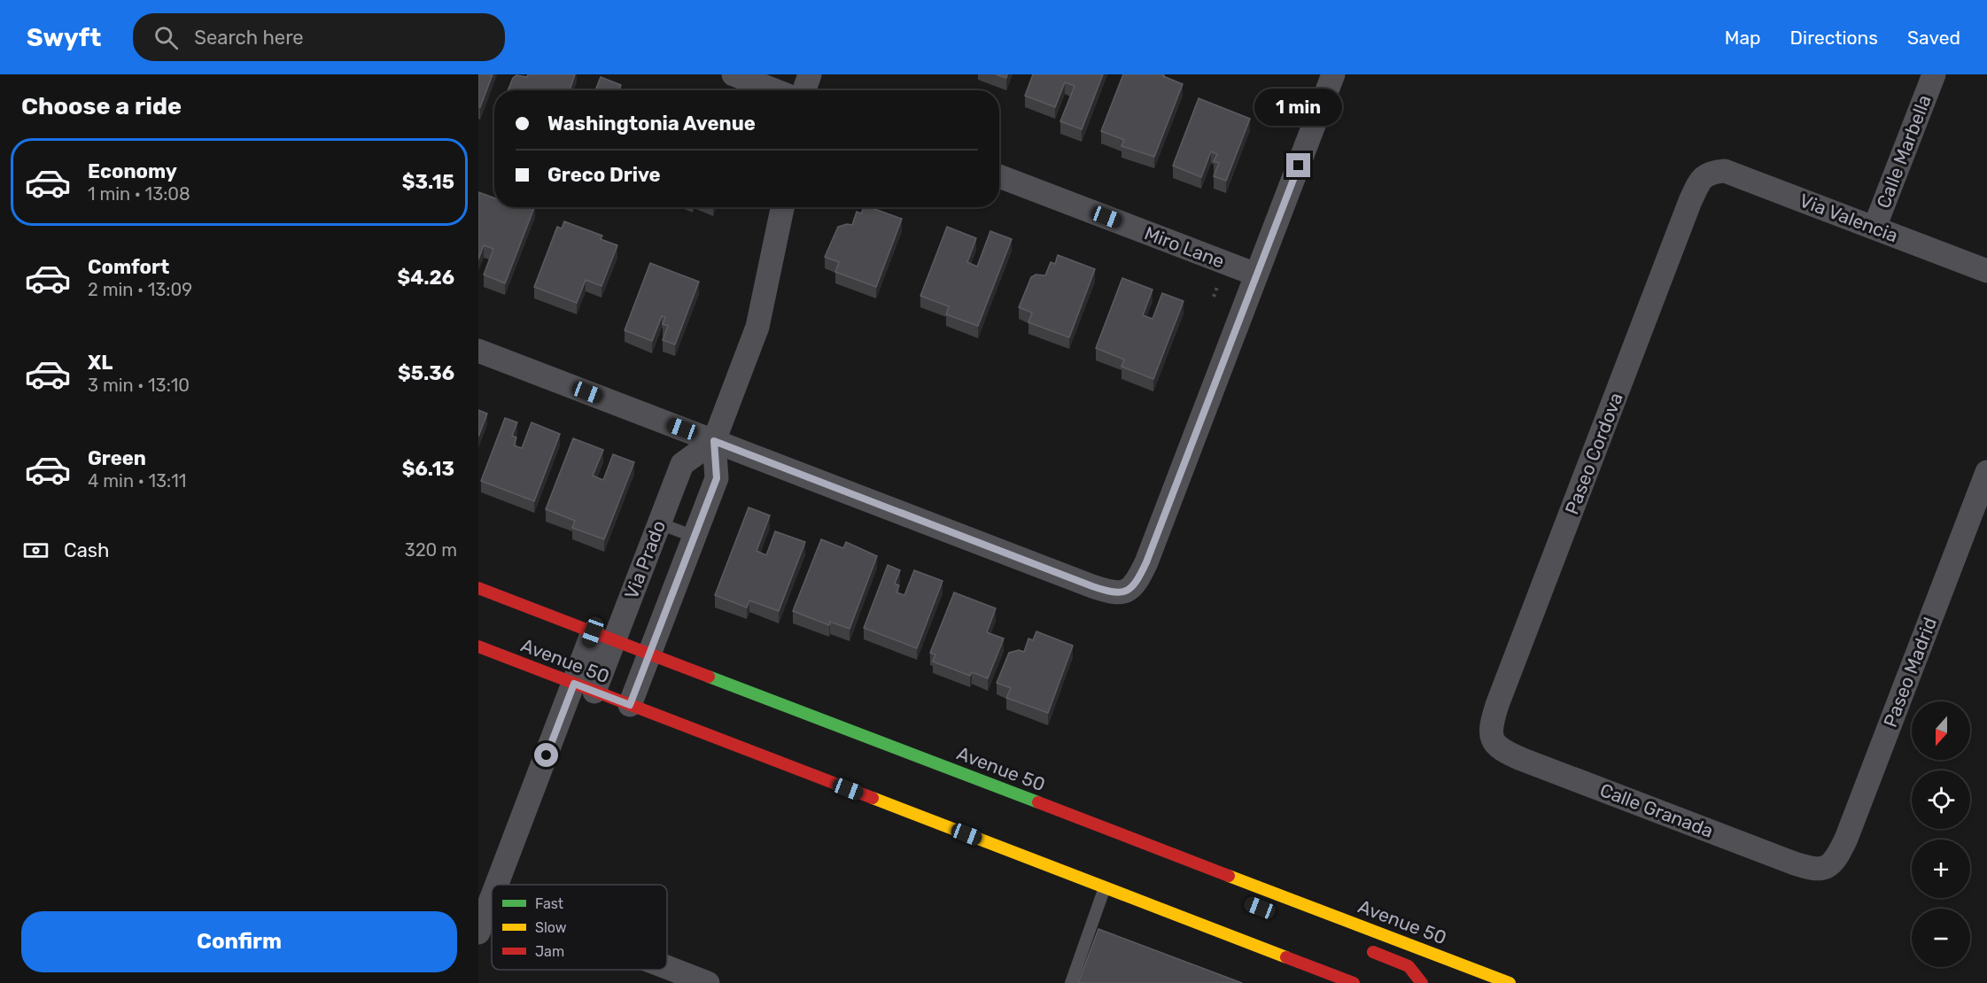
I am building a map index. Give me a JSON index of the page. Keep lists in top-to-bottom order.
{
  "streets": {
    "main road": ["Avenue 50"],
    "street": [
      "Calle Marbella",
      "Via Valencia",
      "Miro Lane",
      "Paseo Cordova",
      "Via Prado",
      "Paseo Madrid",
      "Calle Granada"
    ]
  },
  "crossings": [
    ["Calle Marbella", "Via Valencia"],
    ["Via Valencia", "Paseo Cordova"],
    ["Paseo Cordova", "Calle Granada"],
    ["Via Prado", "Avenue 50"],
    ["Paseo Madrid", "Calle Granada"]
  ],
  "legend": ["Fast", "Slow", "Jam"],
  "north": "bottom",
  "page": {
    "header": "Swyft",
    "search": "Search here",
    "nav": ["Map", "Directions", "Saved"],
    "heading": "Choose a ride",
    "bubble": "1 min",
    "banner": ["Washingtonia Avenue", "Greco Drive"],
    "list": [
      {
        "name": "Economy",
        "note": "1 min · 13:08",
        "value": "$3.15"
      },
      {
        "name": "Comfort",
        "note": "2 min · 13:09",
        "value": "$4.26"
      },
      {
        "name": "XL",
        "note": "3 min · 13:10",
        "value": "$5.36"
      },
      {
        "name": "Green",
        "note": "4 min · 13:11",
        "value": "$6.13"
      }
    ],
    "pay": ["Cash", "320 m"],
    "map_buttons": ["+", "−"],
    "buttons": "Confirm"
  }
}
